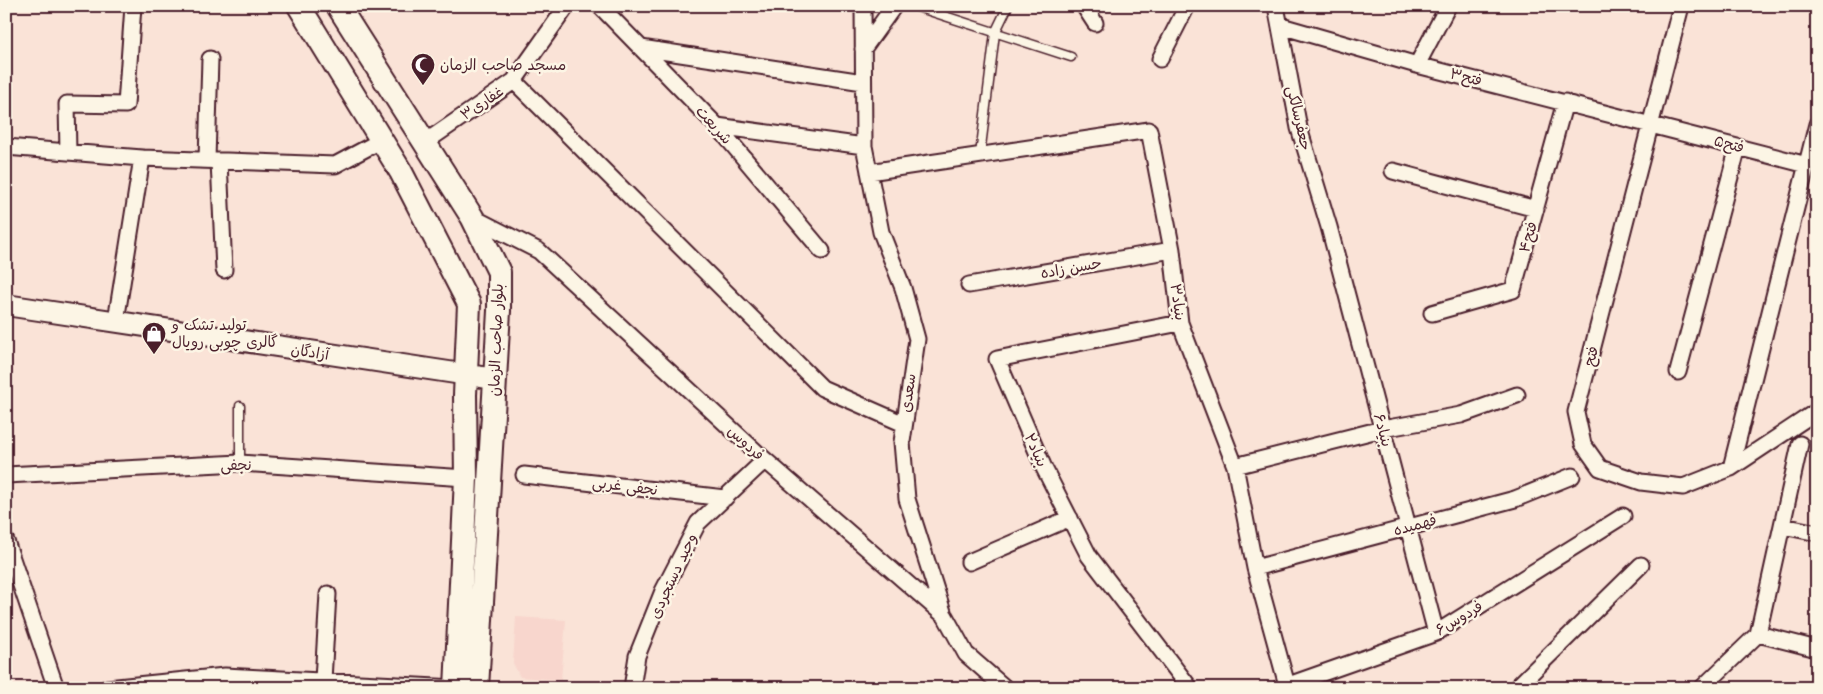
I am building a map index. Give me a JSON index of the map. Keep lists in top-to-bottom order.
{
  "streets": {
    "main road": ["بلوار صاحب الزمان"],
    "street": [
      "فتح۳",
      "غفاری۳",
      "جعفرسالکی",
      "شریعت",
      "فتح۵",
      "فتح۴",
      "حسن زاده",
      "بنیاد۳",
      "آزادگان",
      "فتح",
      "سعدی",
      "بنیاد۶",
      "فردوس",
      "بنیاد۲",
      "نجفی",
      "نجفی غربی",
      "فهمیده",
      "وحید دستجردی",
      "فردوس۶"
    ]
  },
  "crossings": [
    ["فتح۳", "جعفرسالکی"],
    ["فتح۳", "فتح۵"],
    ["فتح۳", "فتح۴"],
    ["فتح۳", "فتح"],
    ["غفاری۳", "بلوار صاحب الزمان"],
    ["جعفرسالکی", "بنیاد۶"],
    ["فتح۵", "فتح"],
    ["حسن زاده", "بنیاد۳"],
    ["بنیاد۳", "بنیاد۲"],
    ["بنیاد۳", "فهمیده"],
    ["بنیاد۳", "فردوس۶"],
    ["بلوار صاحب الزمان", "آزادگان"],
    ["بلوار صاحب الزمان", "فردوس"],
    ["بلوار صاحب الزمان", "نجفی"],
    ["سعدی", "فردوس"],
    ["بنیاد۶", "فهمیده"],
    ["بنیاد۶", "فردوس۶"],
    ["فردوس", "وحید دستجردی"],
    ["نجفی غربی", "وحید دستجردی"]
  ],
  "places": {
    "mosque": ["مسجد صاحب الزمان"],
    "shop": ["تولید تشک و گالری چوبی رویال"]
  }
}
